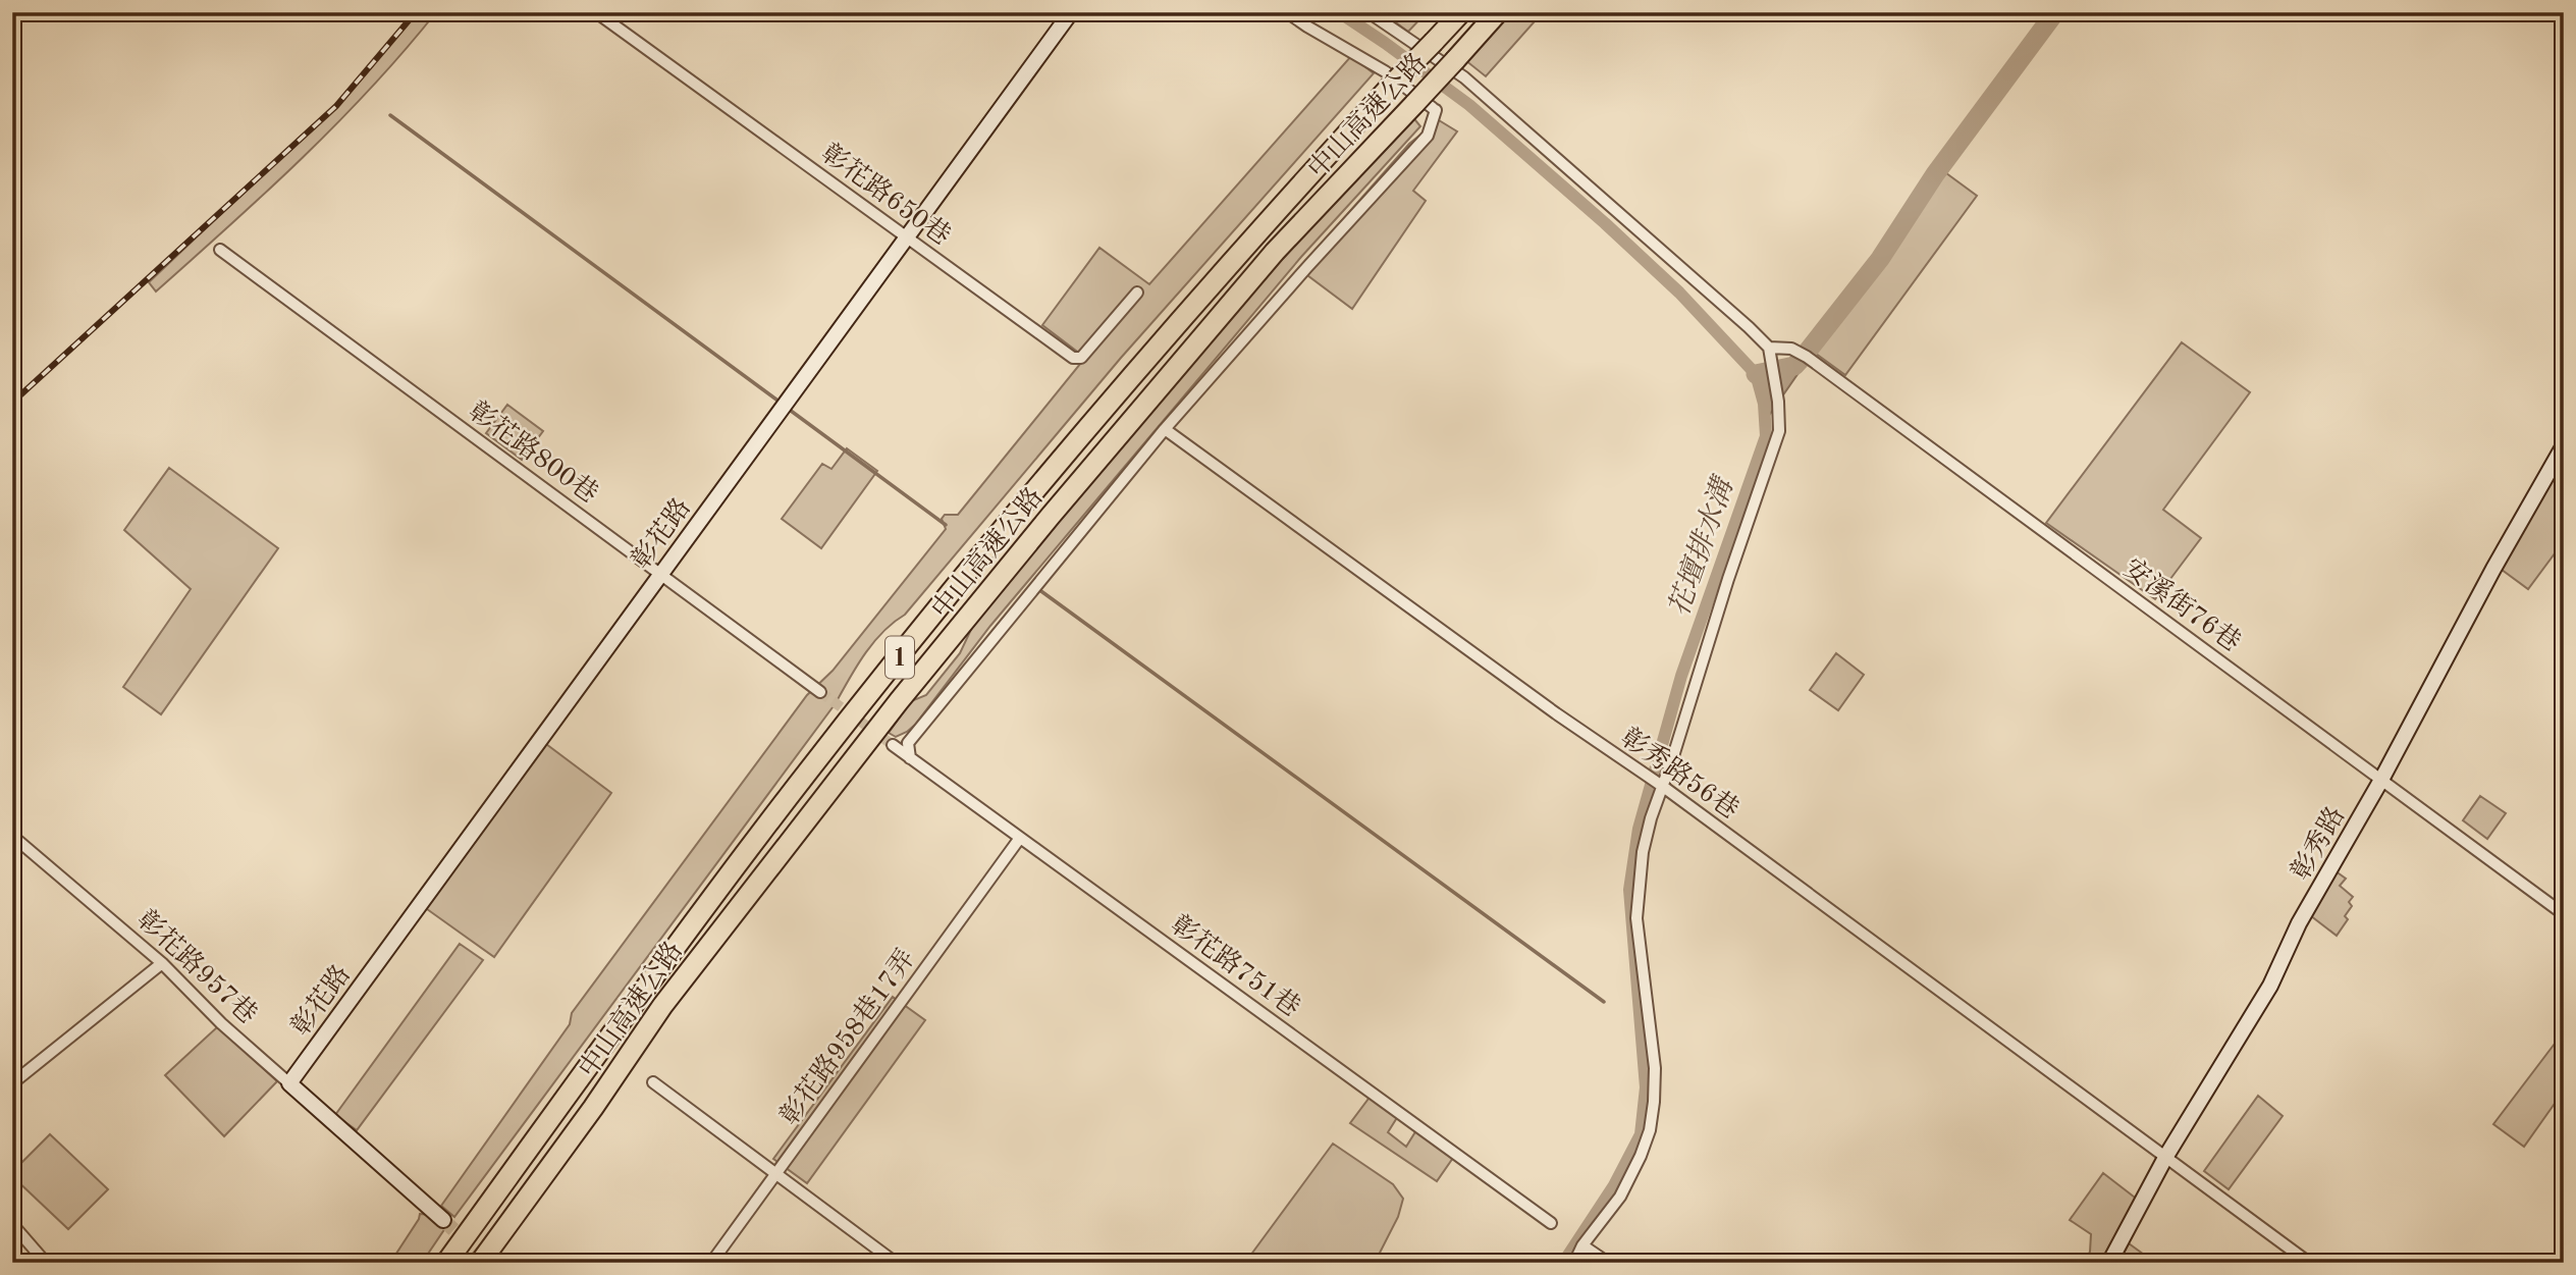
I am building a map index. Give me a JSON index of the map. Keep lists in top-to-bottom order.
{
  "streets": {
    "highway": ["中山高速公路", "1"],
    "street": [
      "彰花路650巷",
      "彰花路800巷",
      "彰花路",
      "安溪街76巷",
      "彰秀路56巷",
      "彰秀路",
      "彰花路751巷",
      "彰花路957巷",
      "彰花路958巷17弄"
    ]
  },
  "crossings": [
    ["彰花路650巷", "彰花路"],
    ["彰花路800巷", "彰花路"],
    ["彰花路", "彰花路957巷"],
    ["安溪街76巷", "彰秀路"],
    ["彰秀路56巷", "彰秀路"],
    ["彰花路751巷", "彰花路958巷17弄"]
  ],
  "water": ["花壇排水溝"]
}
